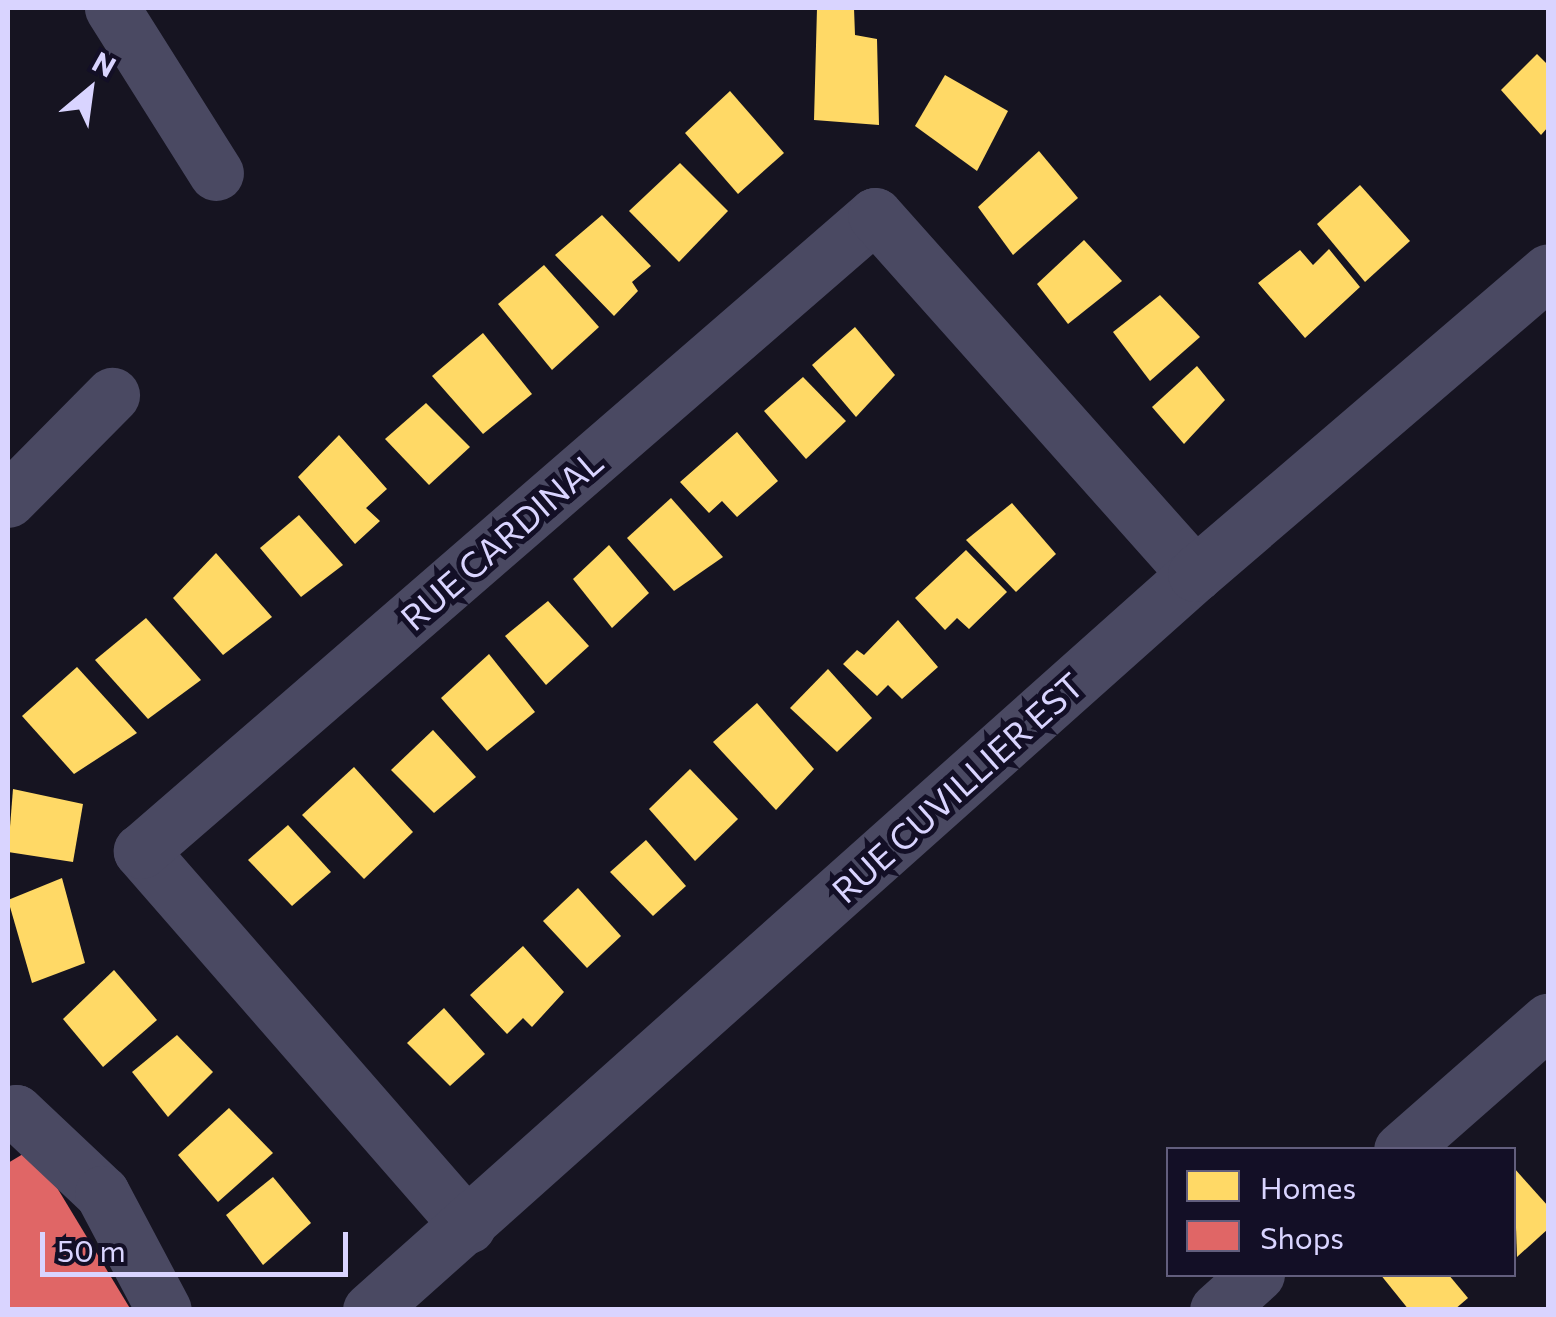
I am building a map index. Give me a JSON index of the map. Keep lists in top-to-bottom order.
{
  "streets": {
    "street": ["RUE CARDINAL", "RUE CUVILLIER EST"]
  },
  "crossings": [
    ["RUE CARDINAL", "RUE CUVILLIER EST"]
  ],
  "legend": ["Homes", "Shops"],
  "scale_bar": "50 m",
  "north": "top right"
}
